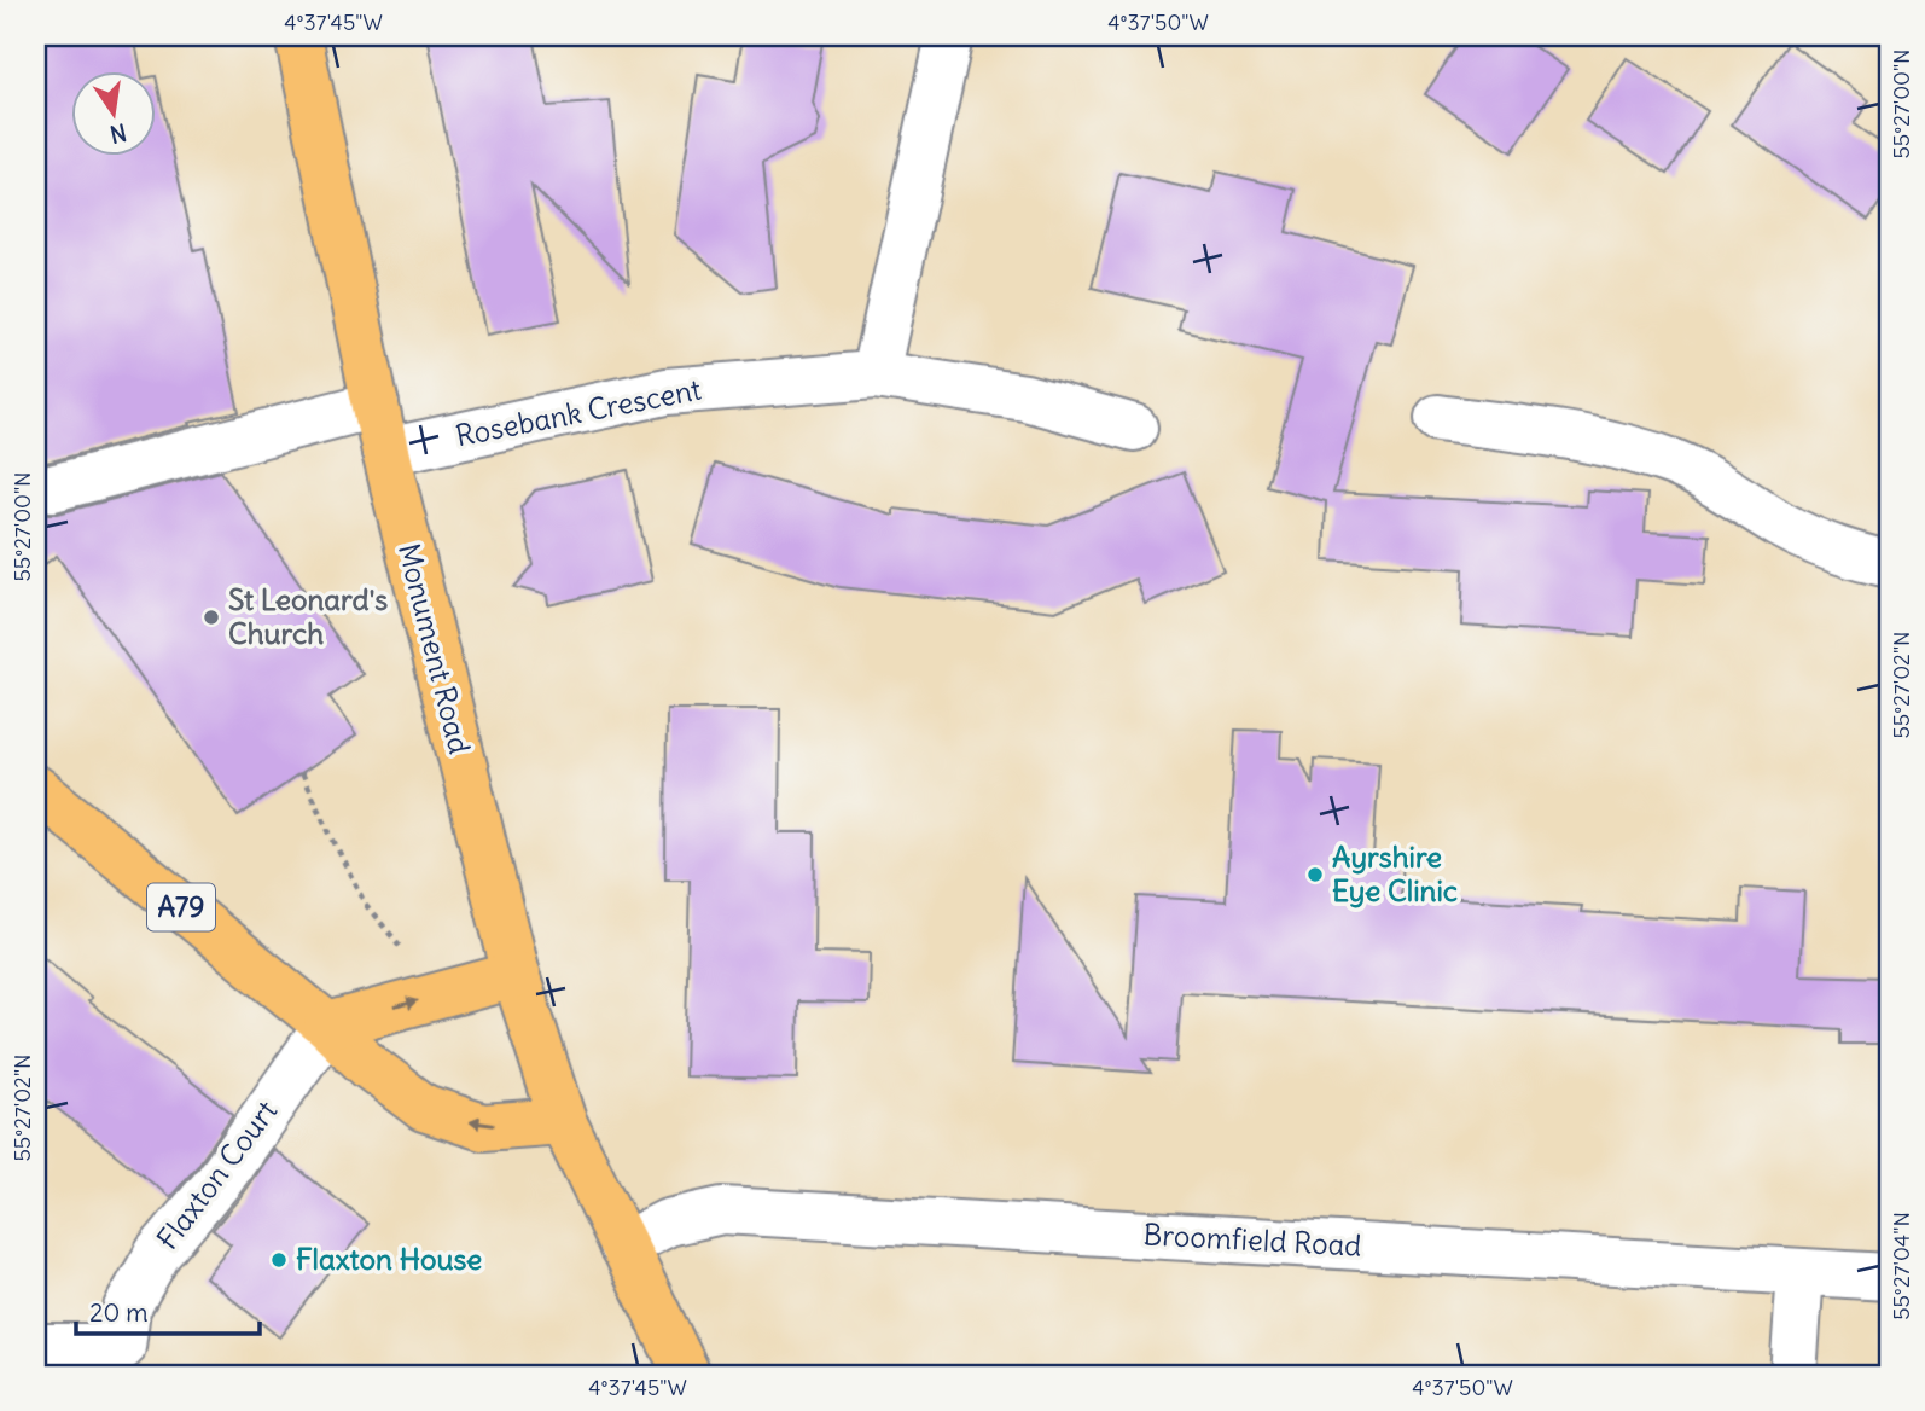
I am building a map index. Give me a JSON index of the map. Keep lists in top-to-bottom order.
{
  "streets": {
    "main road": ["Monument Road", "A79"],
    "street": ["Rosebank Crescent", "Flaxton Court", "Broomfield Road"]
  },
  "crossings": [
    ["Rosebank Crescent", "Monument Road"],
    ["Monument Road", "A79"],
    ["Monument Road", "Broomfield Road"],
    ["A79", "Flaxton Court"]
  ],
  "places": ["St Leonard's Church", "Ayrshire Eye Clinic", "Flaxton House"],
  "scale_bar": "20 m",
  "north": "bottom",
  "coordinates": [
    "4°37'45\"W",
    "4°37'50\"W",
    "55°27'00\"N",
    "55°27'02\"N",
    "55°27'04\"N"
  ]
}
